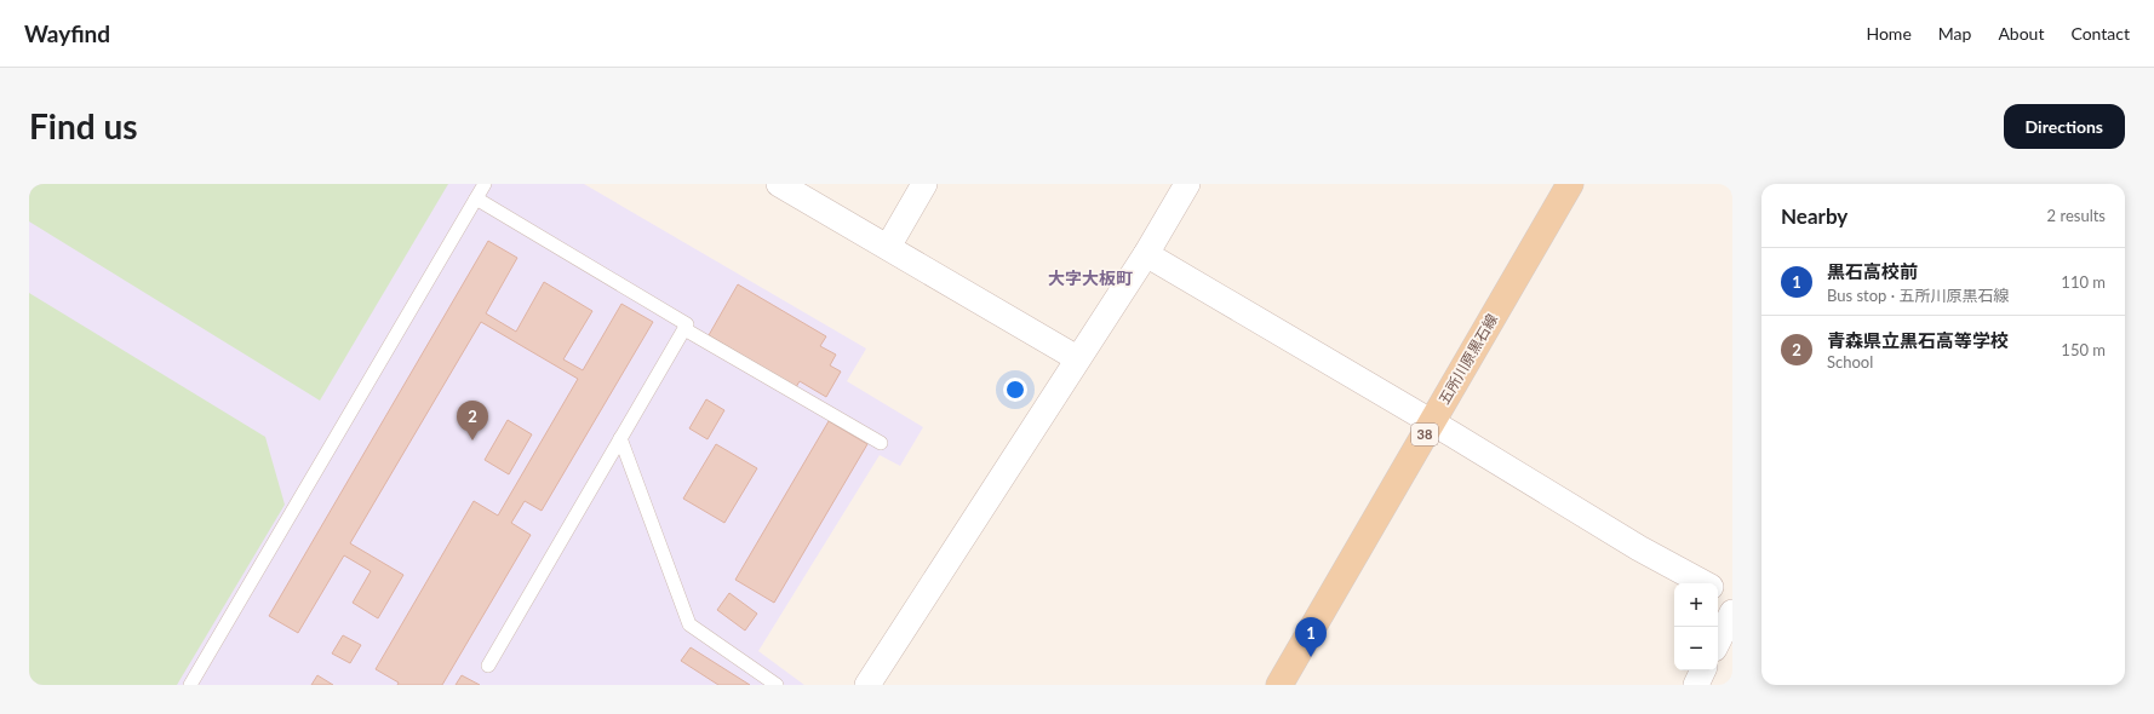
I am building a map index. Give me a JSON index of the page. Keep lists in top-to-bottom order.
{
  "streets": {
    "main road": ["五所川原黒石線", "38"]
  },
  "districts": ["大字大板町"],
  "page": {
    "header": "Wayfind",
    "nav": [
      "Home",
      "Map",
      "About",
      "Contact"
    ],
    "buttons": "Directions",
    "title": "Find us",
    "heading": ["Nearby", "2 results"],
    "list": [
      {
        "mark": "1",
        "name": "黒石高校前",
        "note": "Bus stop · 五所川原黒石線",
        "value": "110 m"
      },
      {
        "mark": "2",
        "name": "青森県立黒石高等学校",
        "note": "School",
        "value": "150 m"
      }
    ],
    "pins": ["2", "1"],
    "map_buttons": ["+", "−"]
  }
}
